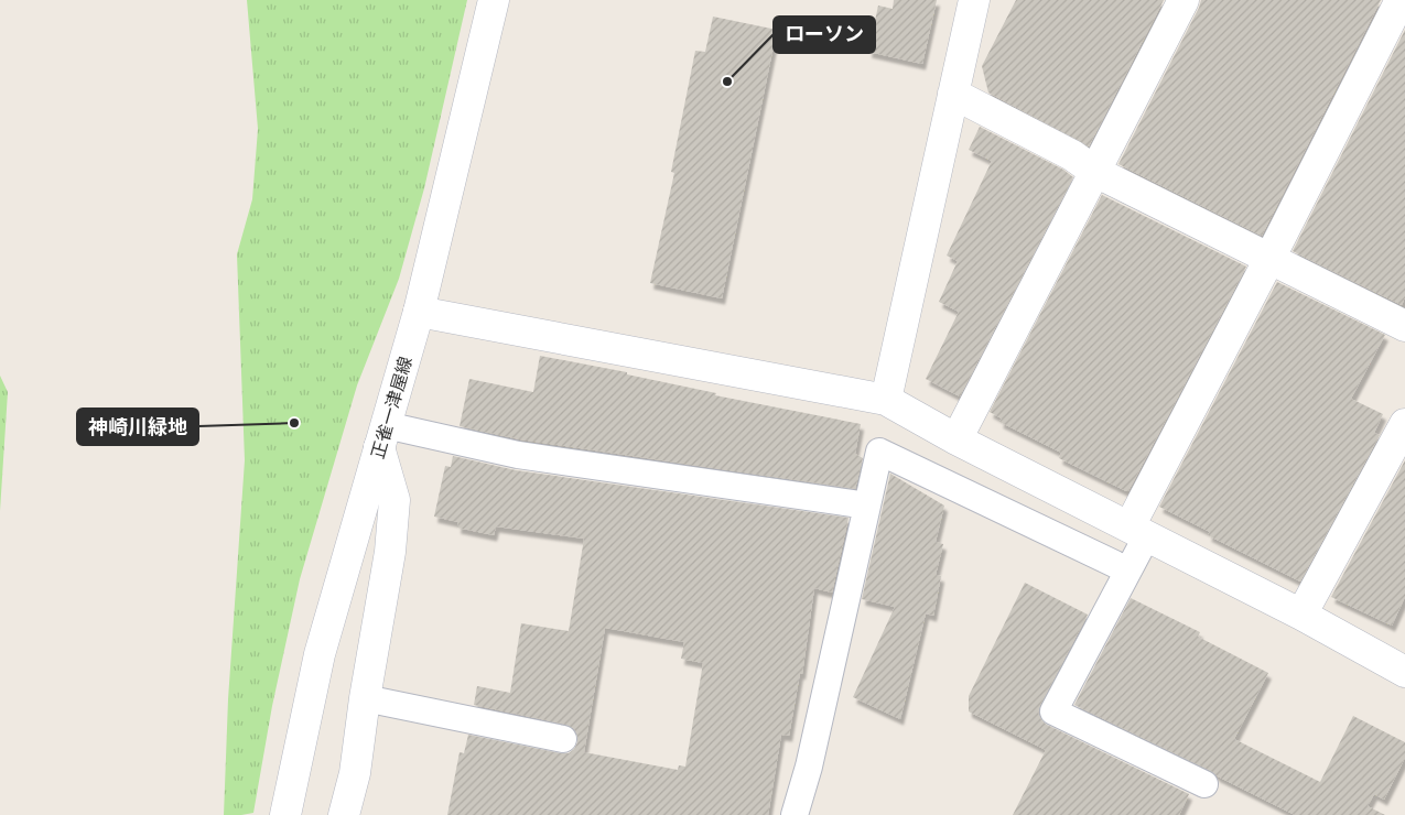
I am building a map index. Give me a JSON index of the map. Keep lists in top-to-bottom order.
{
  "streets": {
    "street": ["正雀一津屋線"]
  },
  "places": ["ローソン", "神崎川緑地"]
}
